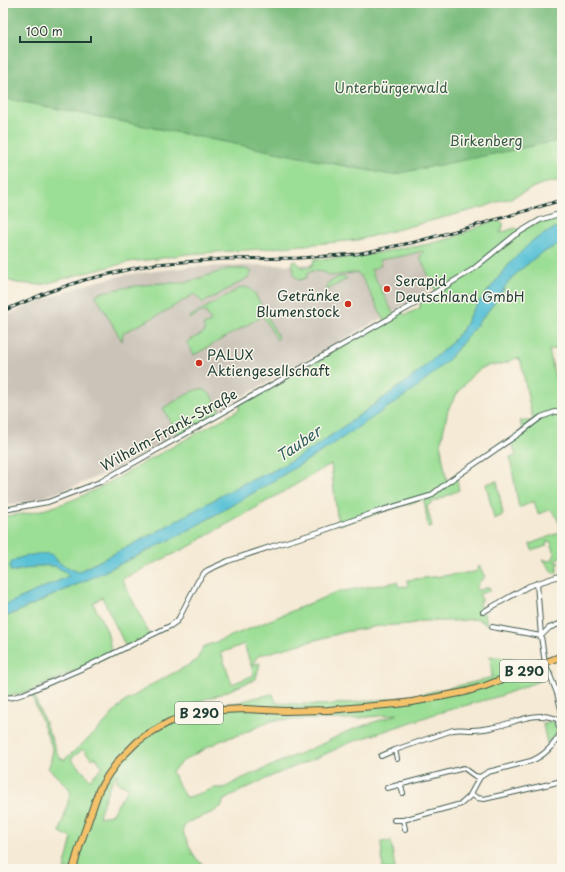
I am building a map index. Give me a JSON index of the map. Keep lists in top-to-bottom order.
{
  "streets": {
    "main road": ["B 290"],
    "street": ["Wilhelm-Frank-Straße"]
  },
  "water": ["Tauber"],
  "parks": ["Unterbürgerwald", "Birkenberg"],
  "places": ["Serapid Deutschland GmbH", "Getränke Blumenstock", "PALUX Aktiengesellschaft"],
  "scale_bar": "100 m"
}
